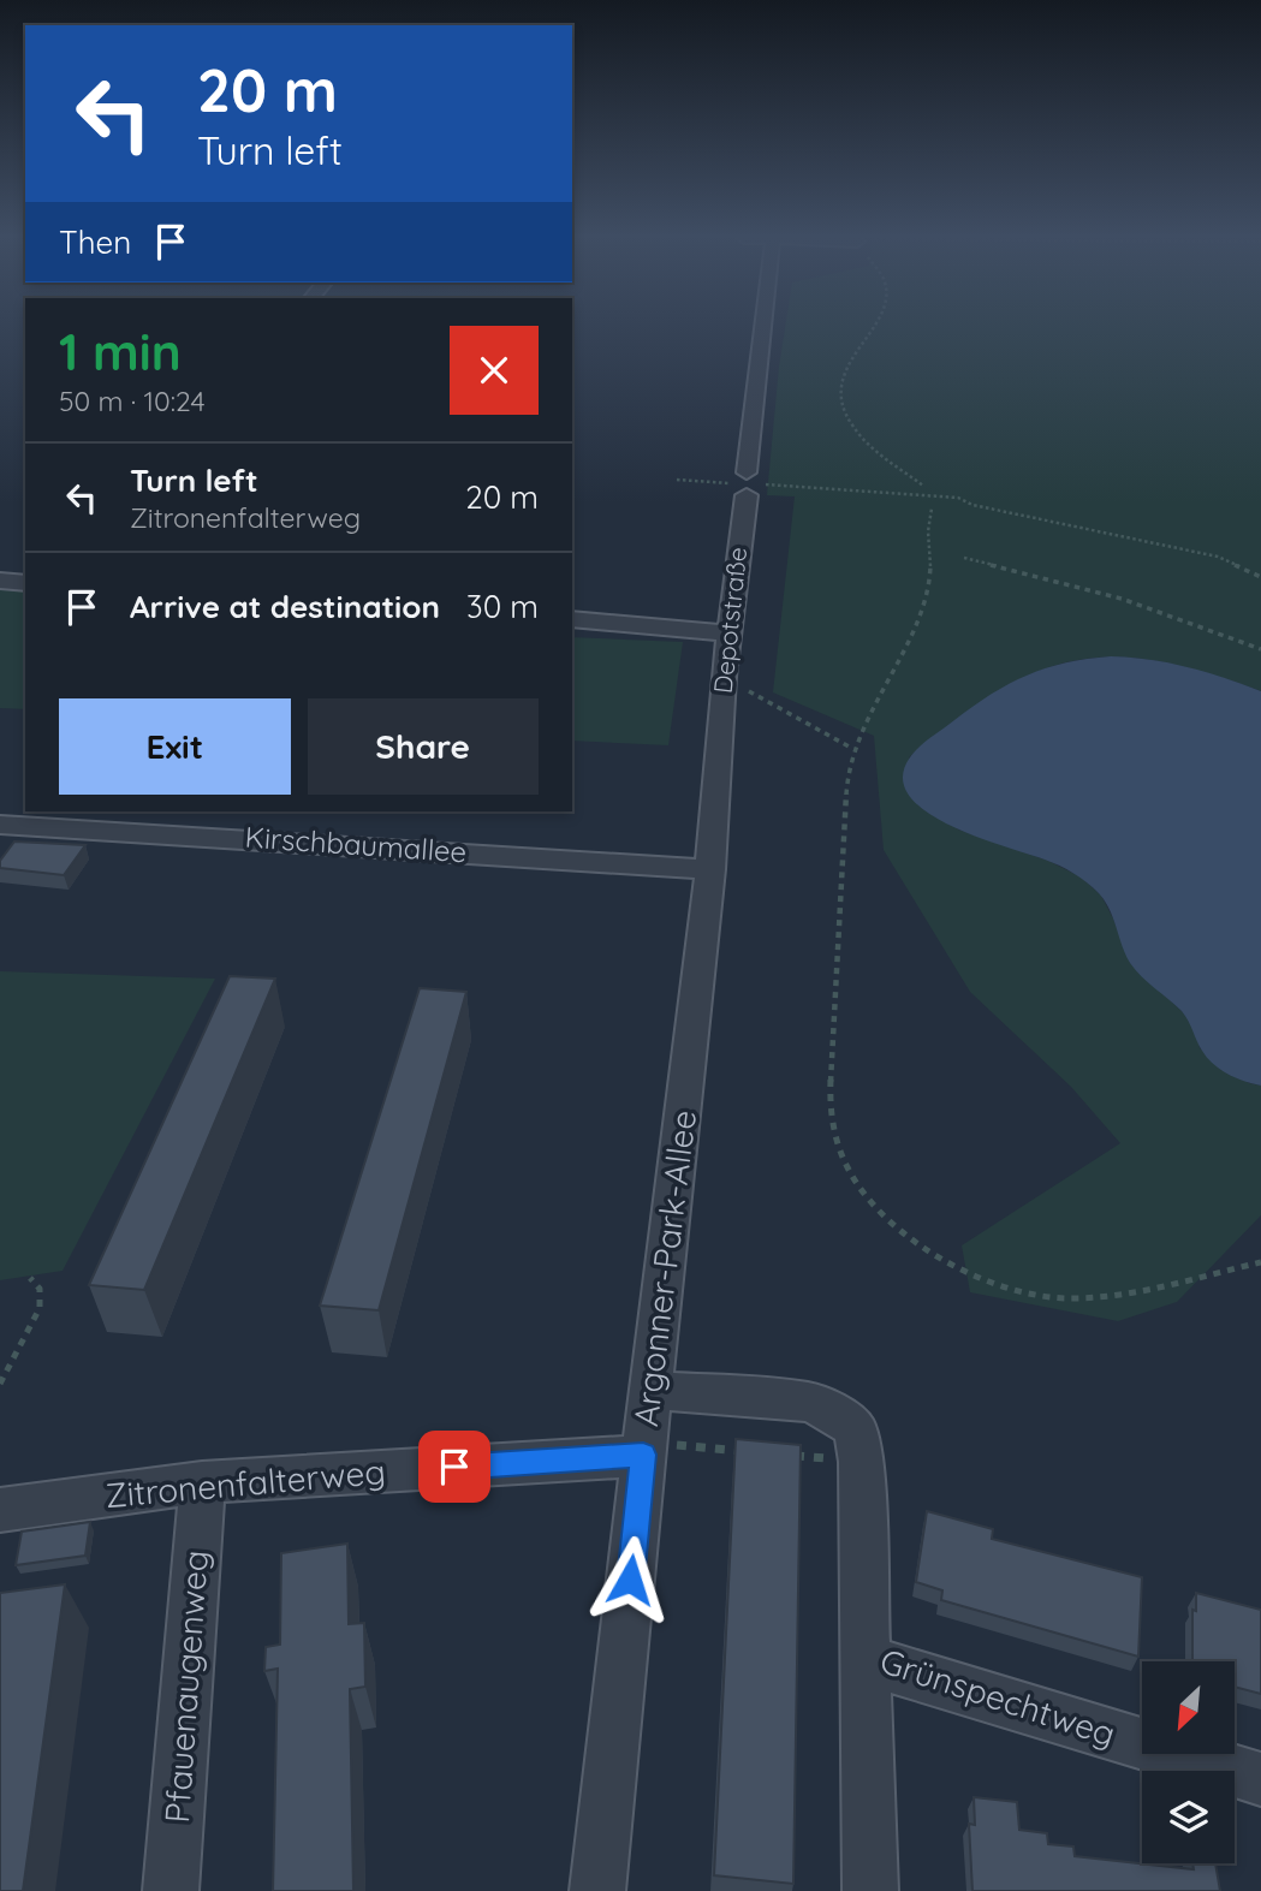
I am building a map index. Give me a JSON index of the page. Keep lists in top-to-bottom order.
{
  "streets": {
    "street": [
      "Depotstraße",
      "Kirschbaumallee",
      "Argonner-Park-Allee",
      "Zitronenfalterweg",
      "Pfauenaugenweg",
      "Grünspechtweg"
    ]
  },
  "crossings": [
    ["Depotstraße", "Argonner-Park-Allee"],
    ["Kirschbaumallee", "Argonner-Park-Allee"],
    ["Argonner-Park-Allee", "Zitronenfalterweg"],
    ["Argonner-Park-Allee", "Grünspechtweg"],
    ["Zitronenfalterweg", "Pfauenaugenweg"]
  ],
  "north": "bottom left",
  "page": {
    "turn": ["20 m", "Turn left"],
    "then": "Then",
    "heading": ["1 min", "50 m · 10:24"],
    "list": [
      {
        "name": "Turn left",
        "note": "Zitronenfalterweg",
        "value": "20 m"
      },
      {
        "name": "Arrive at destination",
        "value": "30 m"
      }
    ],
    "buttons": ["Exit", "Share"]
  }
}
